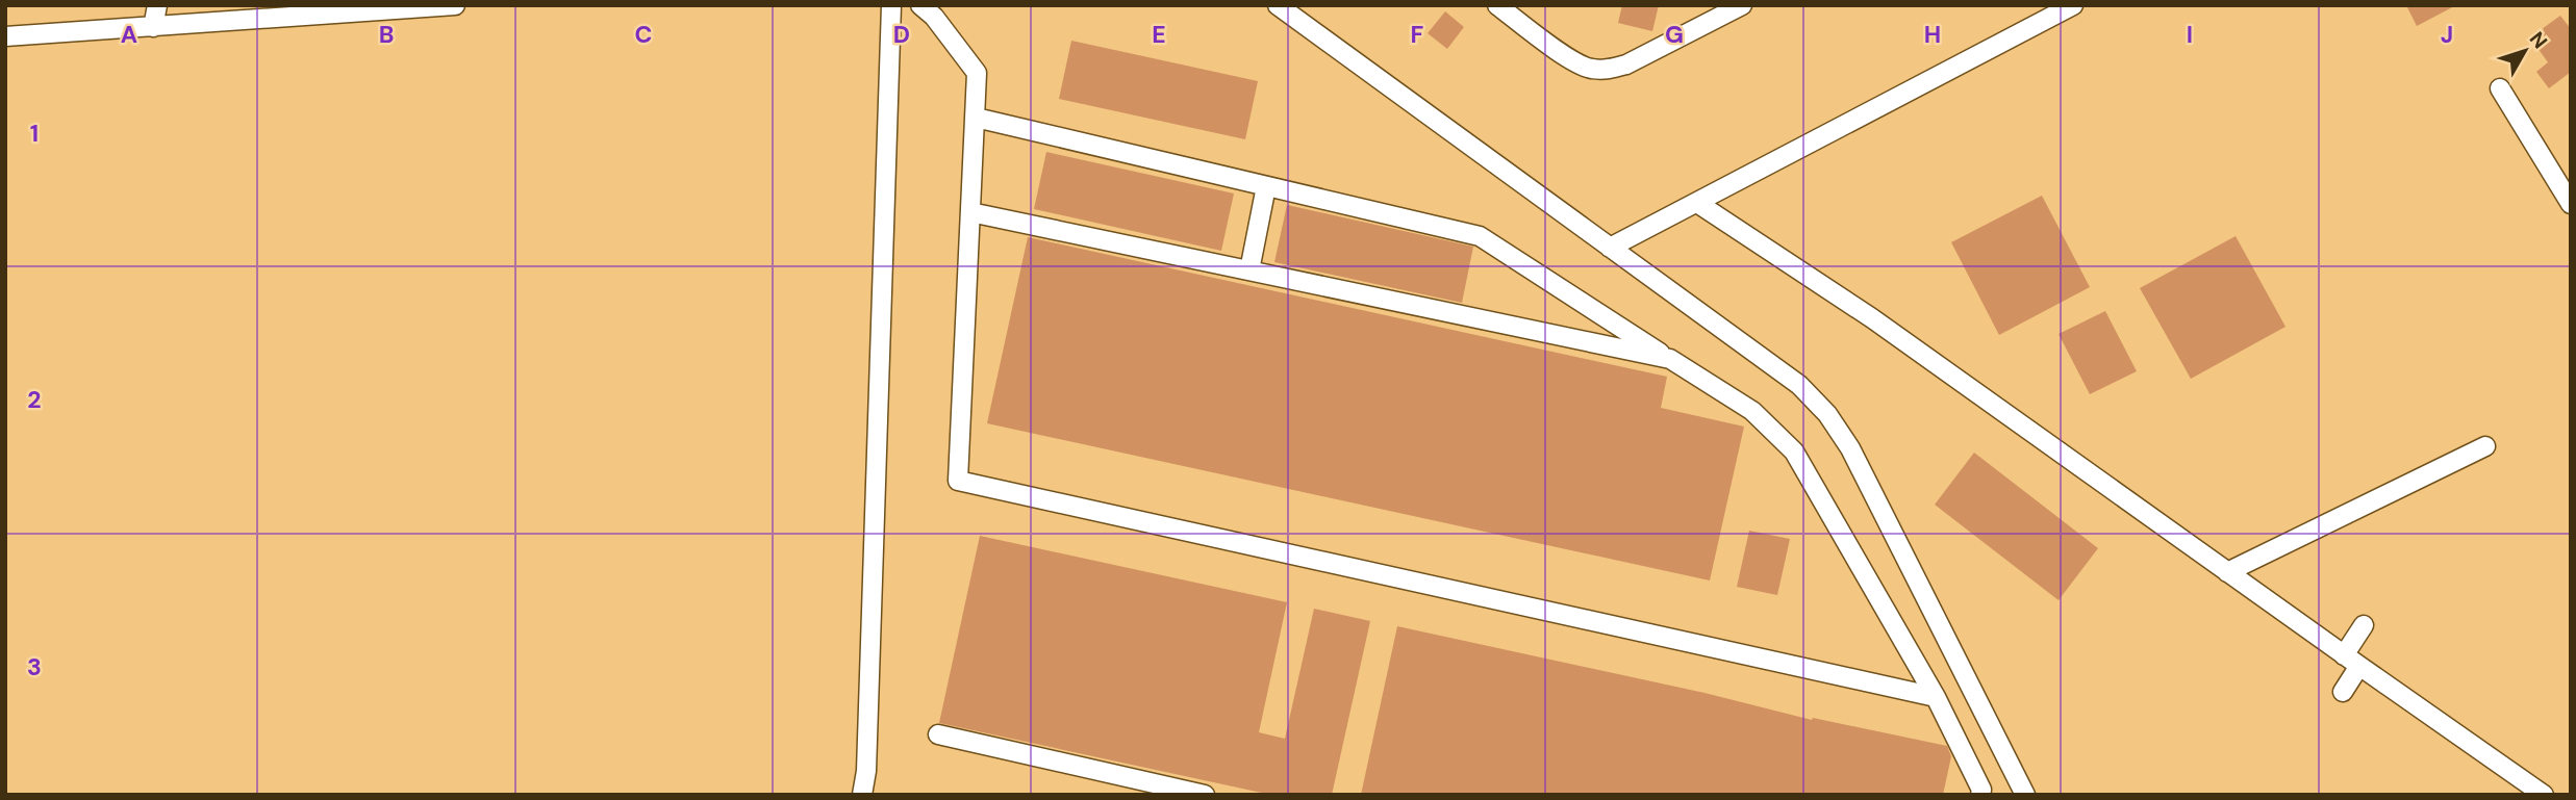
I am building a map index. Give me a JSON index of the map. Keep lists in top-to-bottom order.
{
  "north": "top right",
  "grid": {
    "columns": [
      "A",
      "B",
      "C",
      "D",
      "E",
      "F",
      "G",
      "H",
      "I",
      "J"
    ],
    "rows": ["1", "2", "3"]
  }
}
